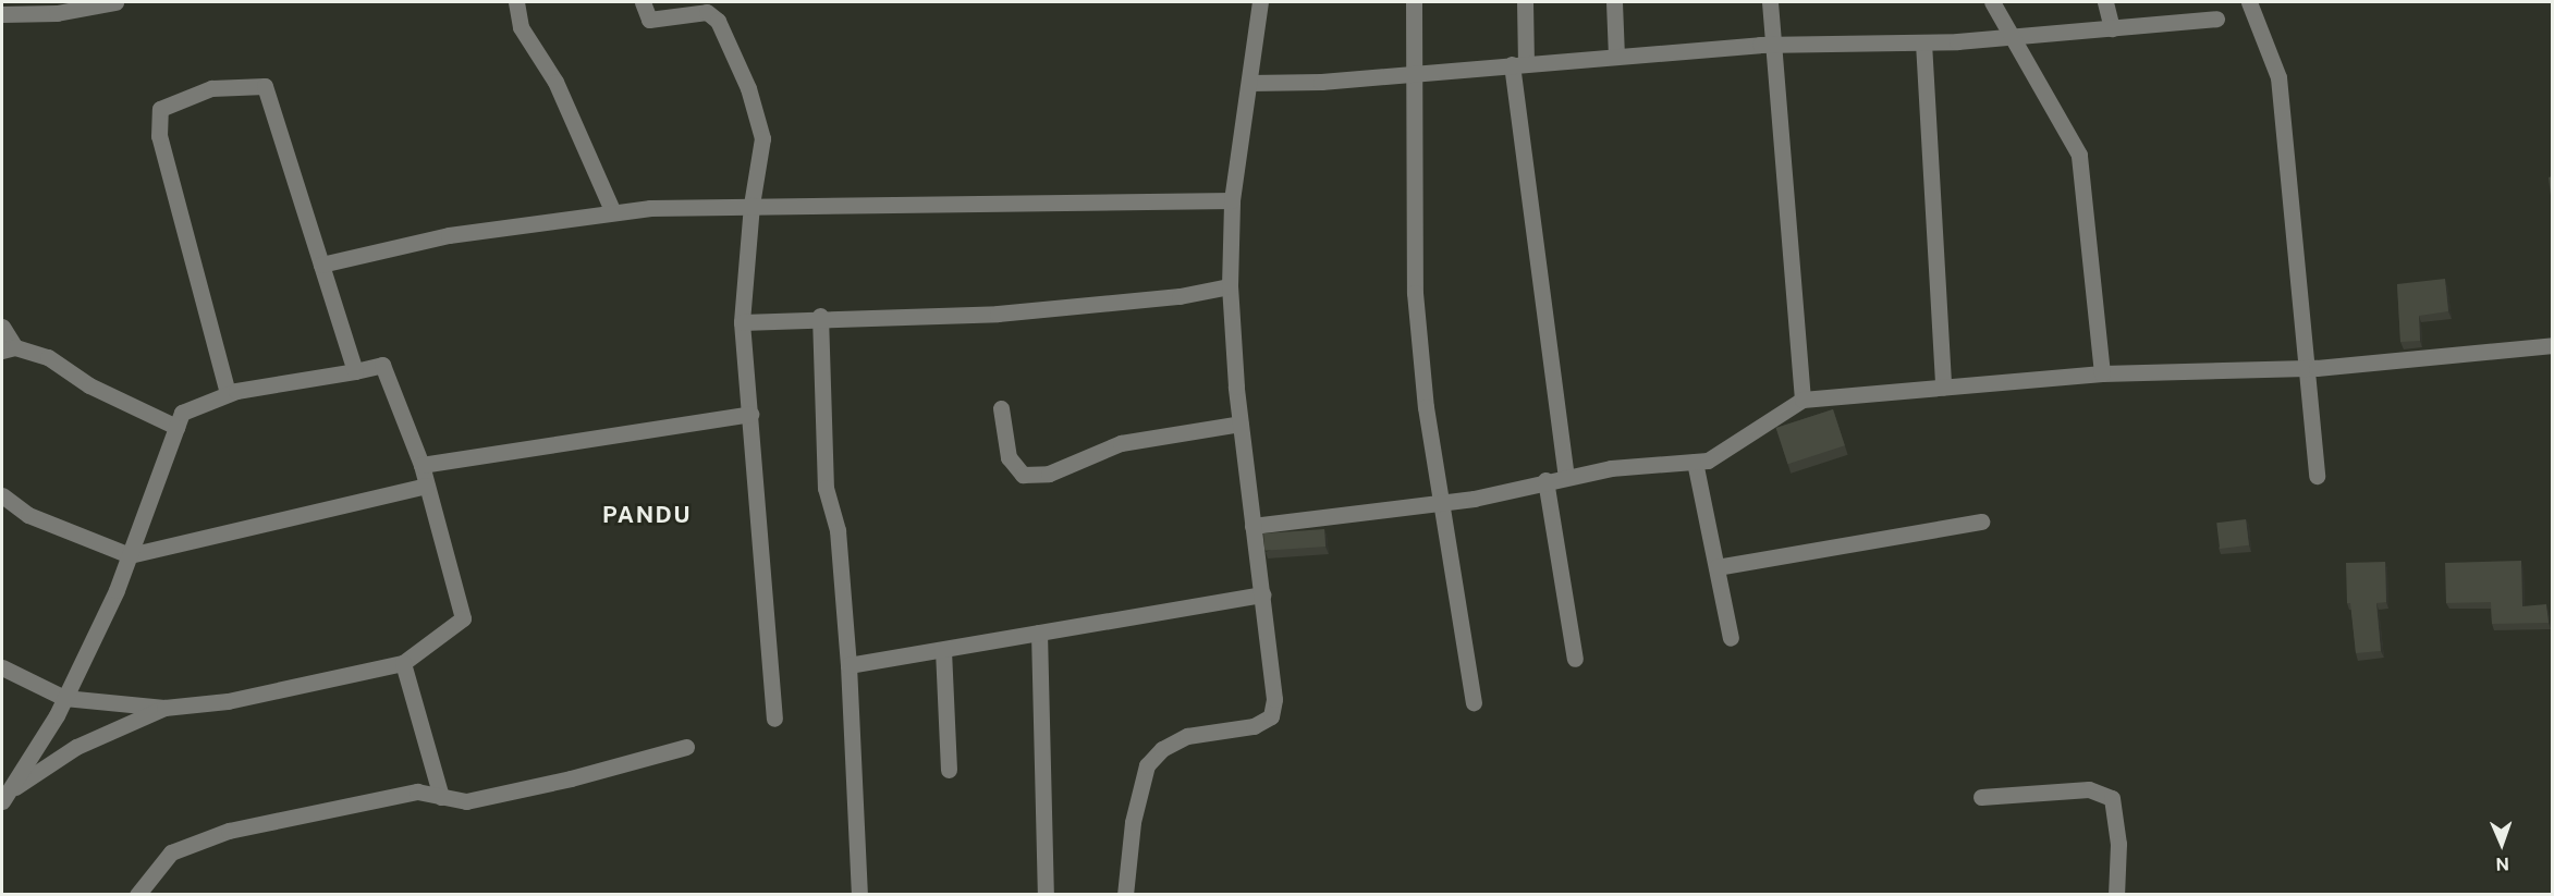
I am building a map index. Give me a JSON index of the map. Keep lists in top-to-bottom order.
{
  "districts": ["PANDU"],
  "north": "bottom"
}
